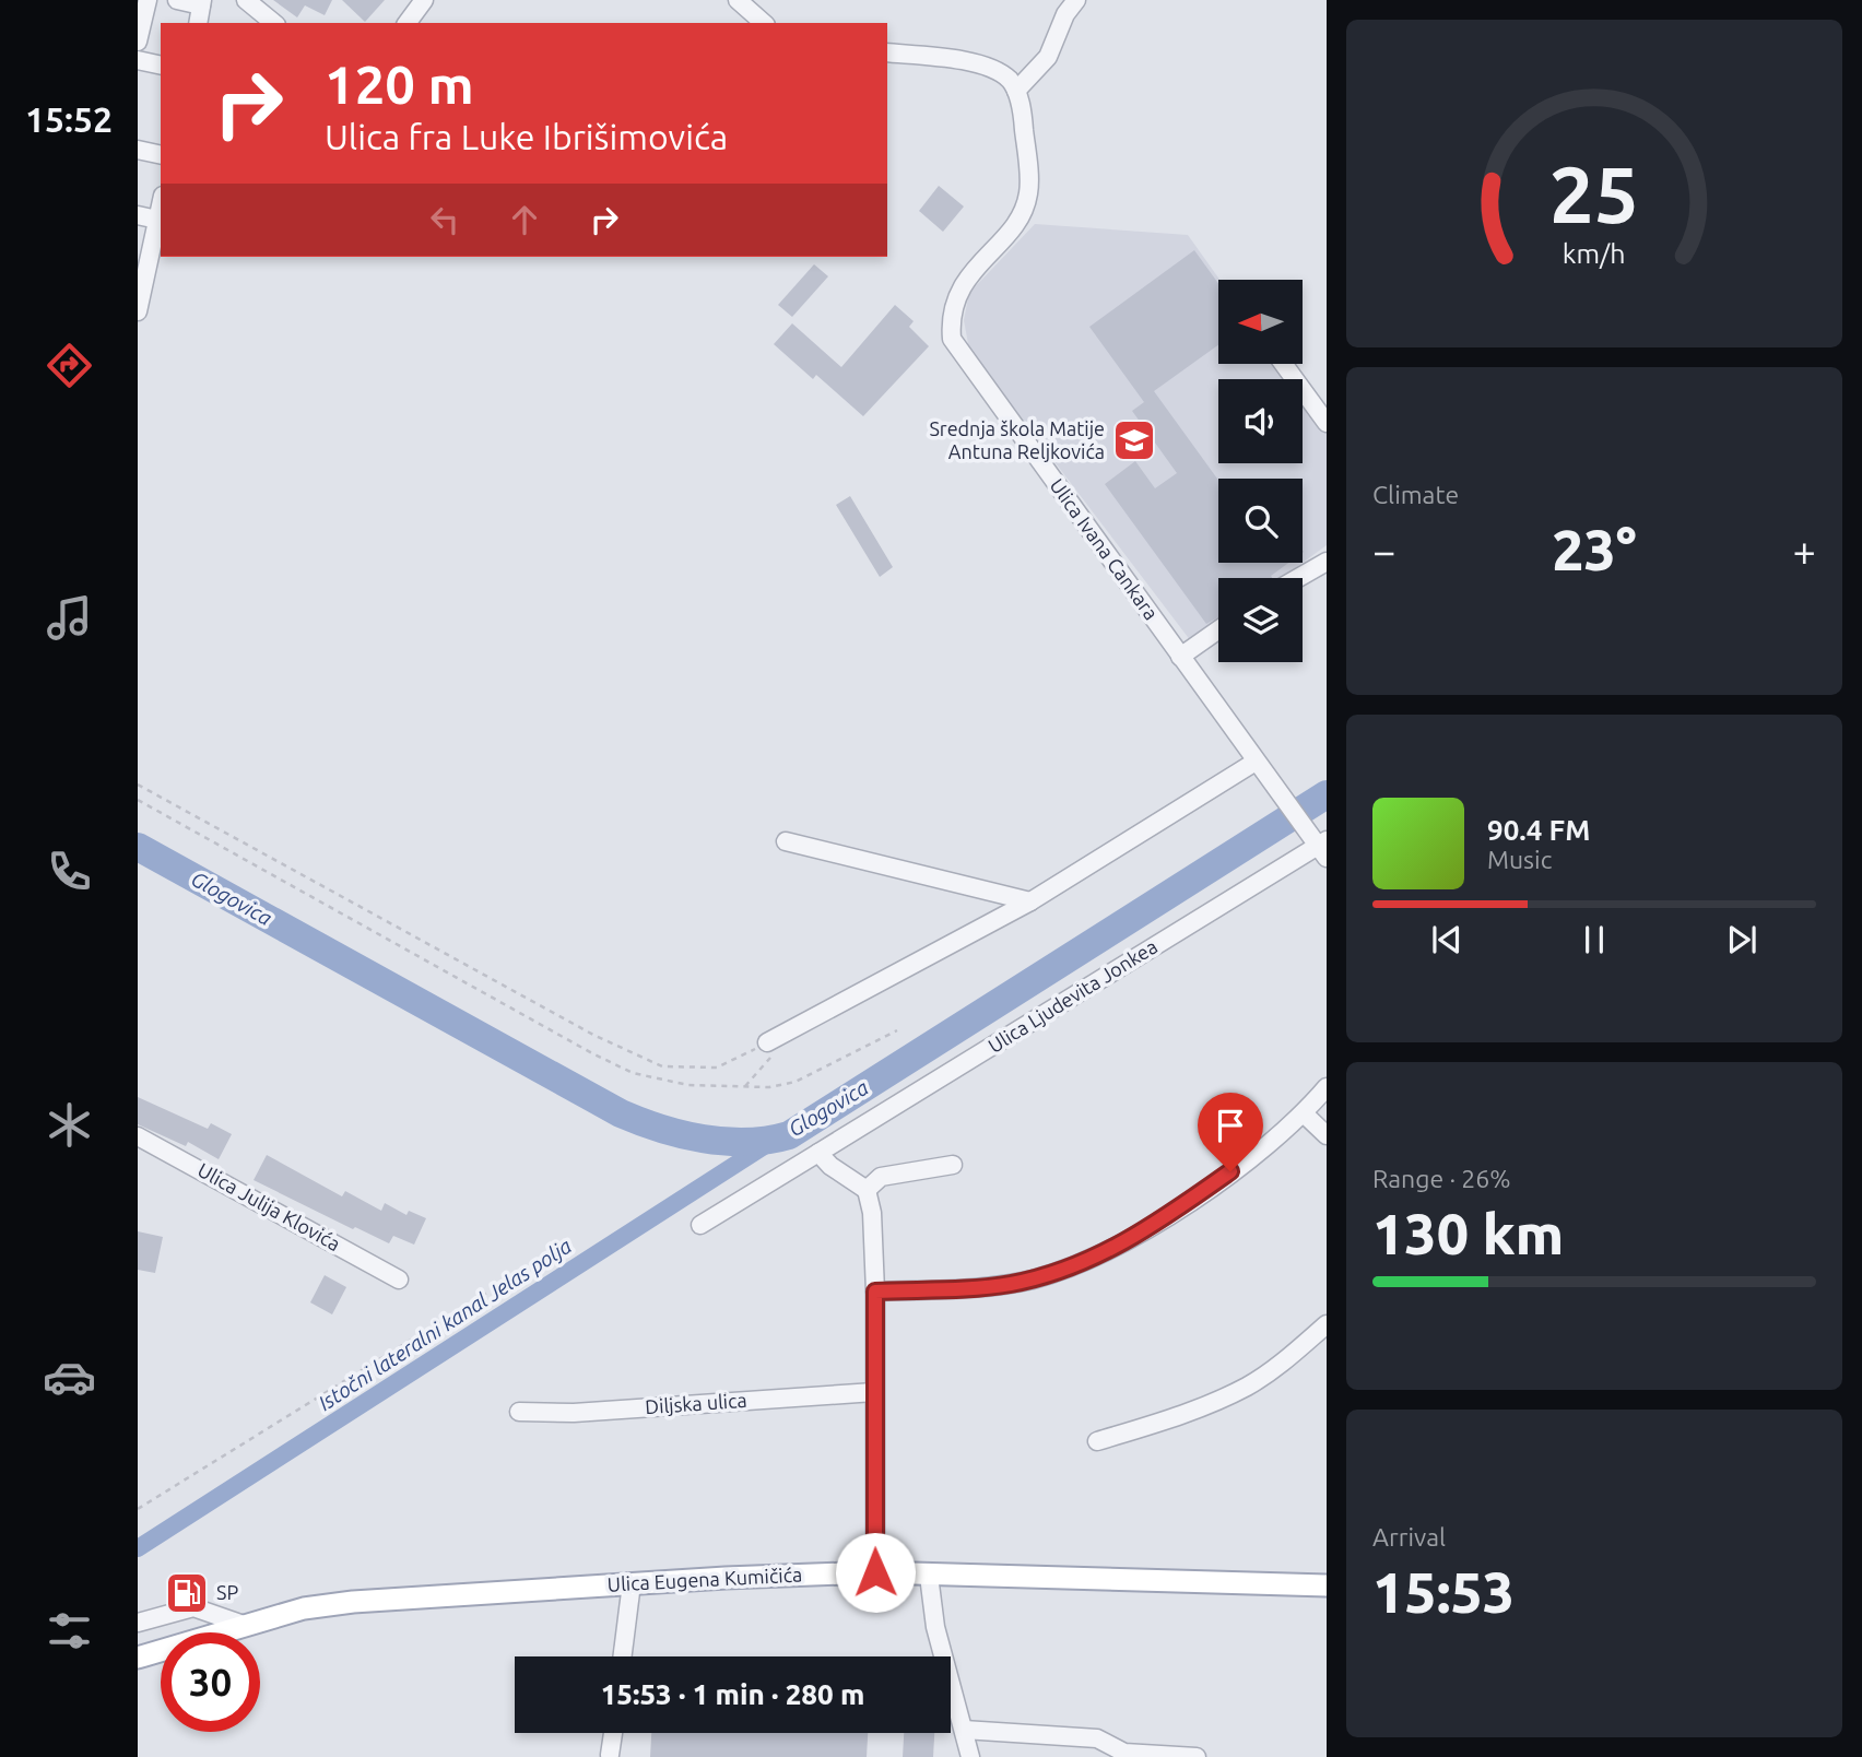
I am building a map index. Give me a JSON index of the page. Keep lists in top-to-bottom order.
{
  "streets": {
    "main road": ["Ulica Eugena Kumičića"],
    "street": [
      "Ulica Ivana Cankara",
      "Ulica Ljudevita Jonkea",
      "Ulica Julija Klovića",
      "Diljska ulica"
    ]
  },
  "crossings": [
    ["Ulica Ivana Cankara", "Ulica Ljudevita Jonkea"]
  ],
  "water": ["Glogovica", "Istočni lateralni kanal Jelas polja"],
  "places": {
    "school or university": ["Srednja škola Matije Antuna Reljkovića"],
    "fuel station": ["SP"]
  },
  "north": "left",
  "page": {
    "tabs": "15:52",
    "turn": ["120 m", "Ulica fra Luke Ibrišimovića"],
    "tile": [
      "Climate",
      ["Range · 26%", "130 km"],
      ["Arrival", "15:53"]
    ],
    "heat": ["−", "23°", "+"],
    "song": ["90.4 FM", "Music"],
    "limit": "30",
    "trip": "15:53 · 1 min · 280 m",
    "gauge": ["25", "km/h"]
  }
}
